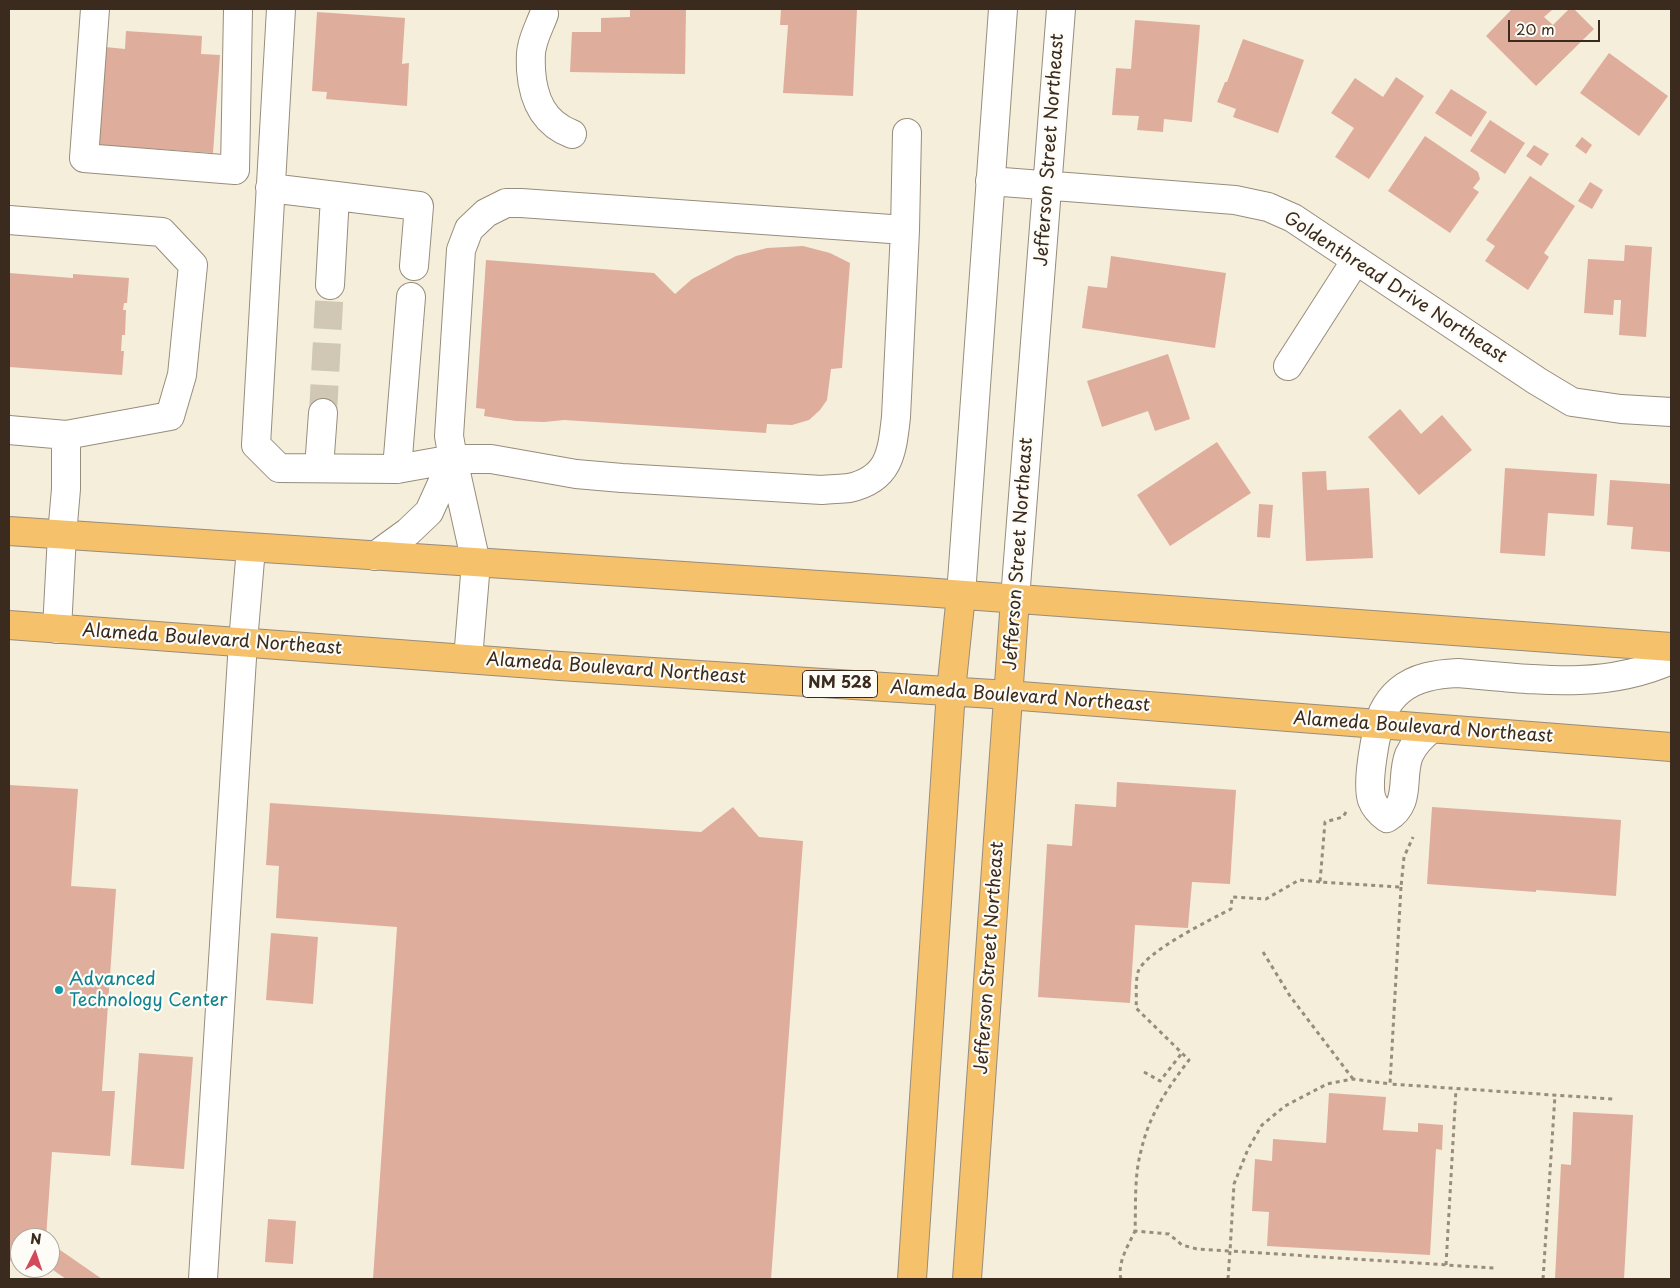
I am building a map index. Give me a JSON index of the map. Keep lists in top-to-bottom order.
{
  "streets": {
    "main road": ["Jefferson Street Northeast", "Alameda Boulevard Northeast", "NM 528"],
    "street": ["Goldenthread Drive Northeast"]
  },
  "crossings": [
    ["Jefferson Street Northeast", "Goldenthread Drive Northeast"],
    ["Jefferson Street Northeast", "Alameda Boulevard Northeast"]
  ],
  "places": ["Advanced Technology Center"],
  "scale_bar": "20 m",
  "north": "top"
}
